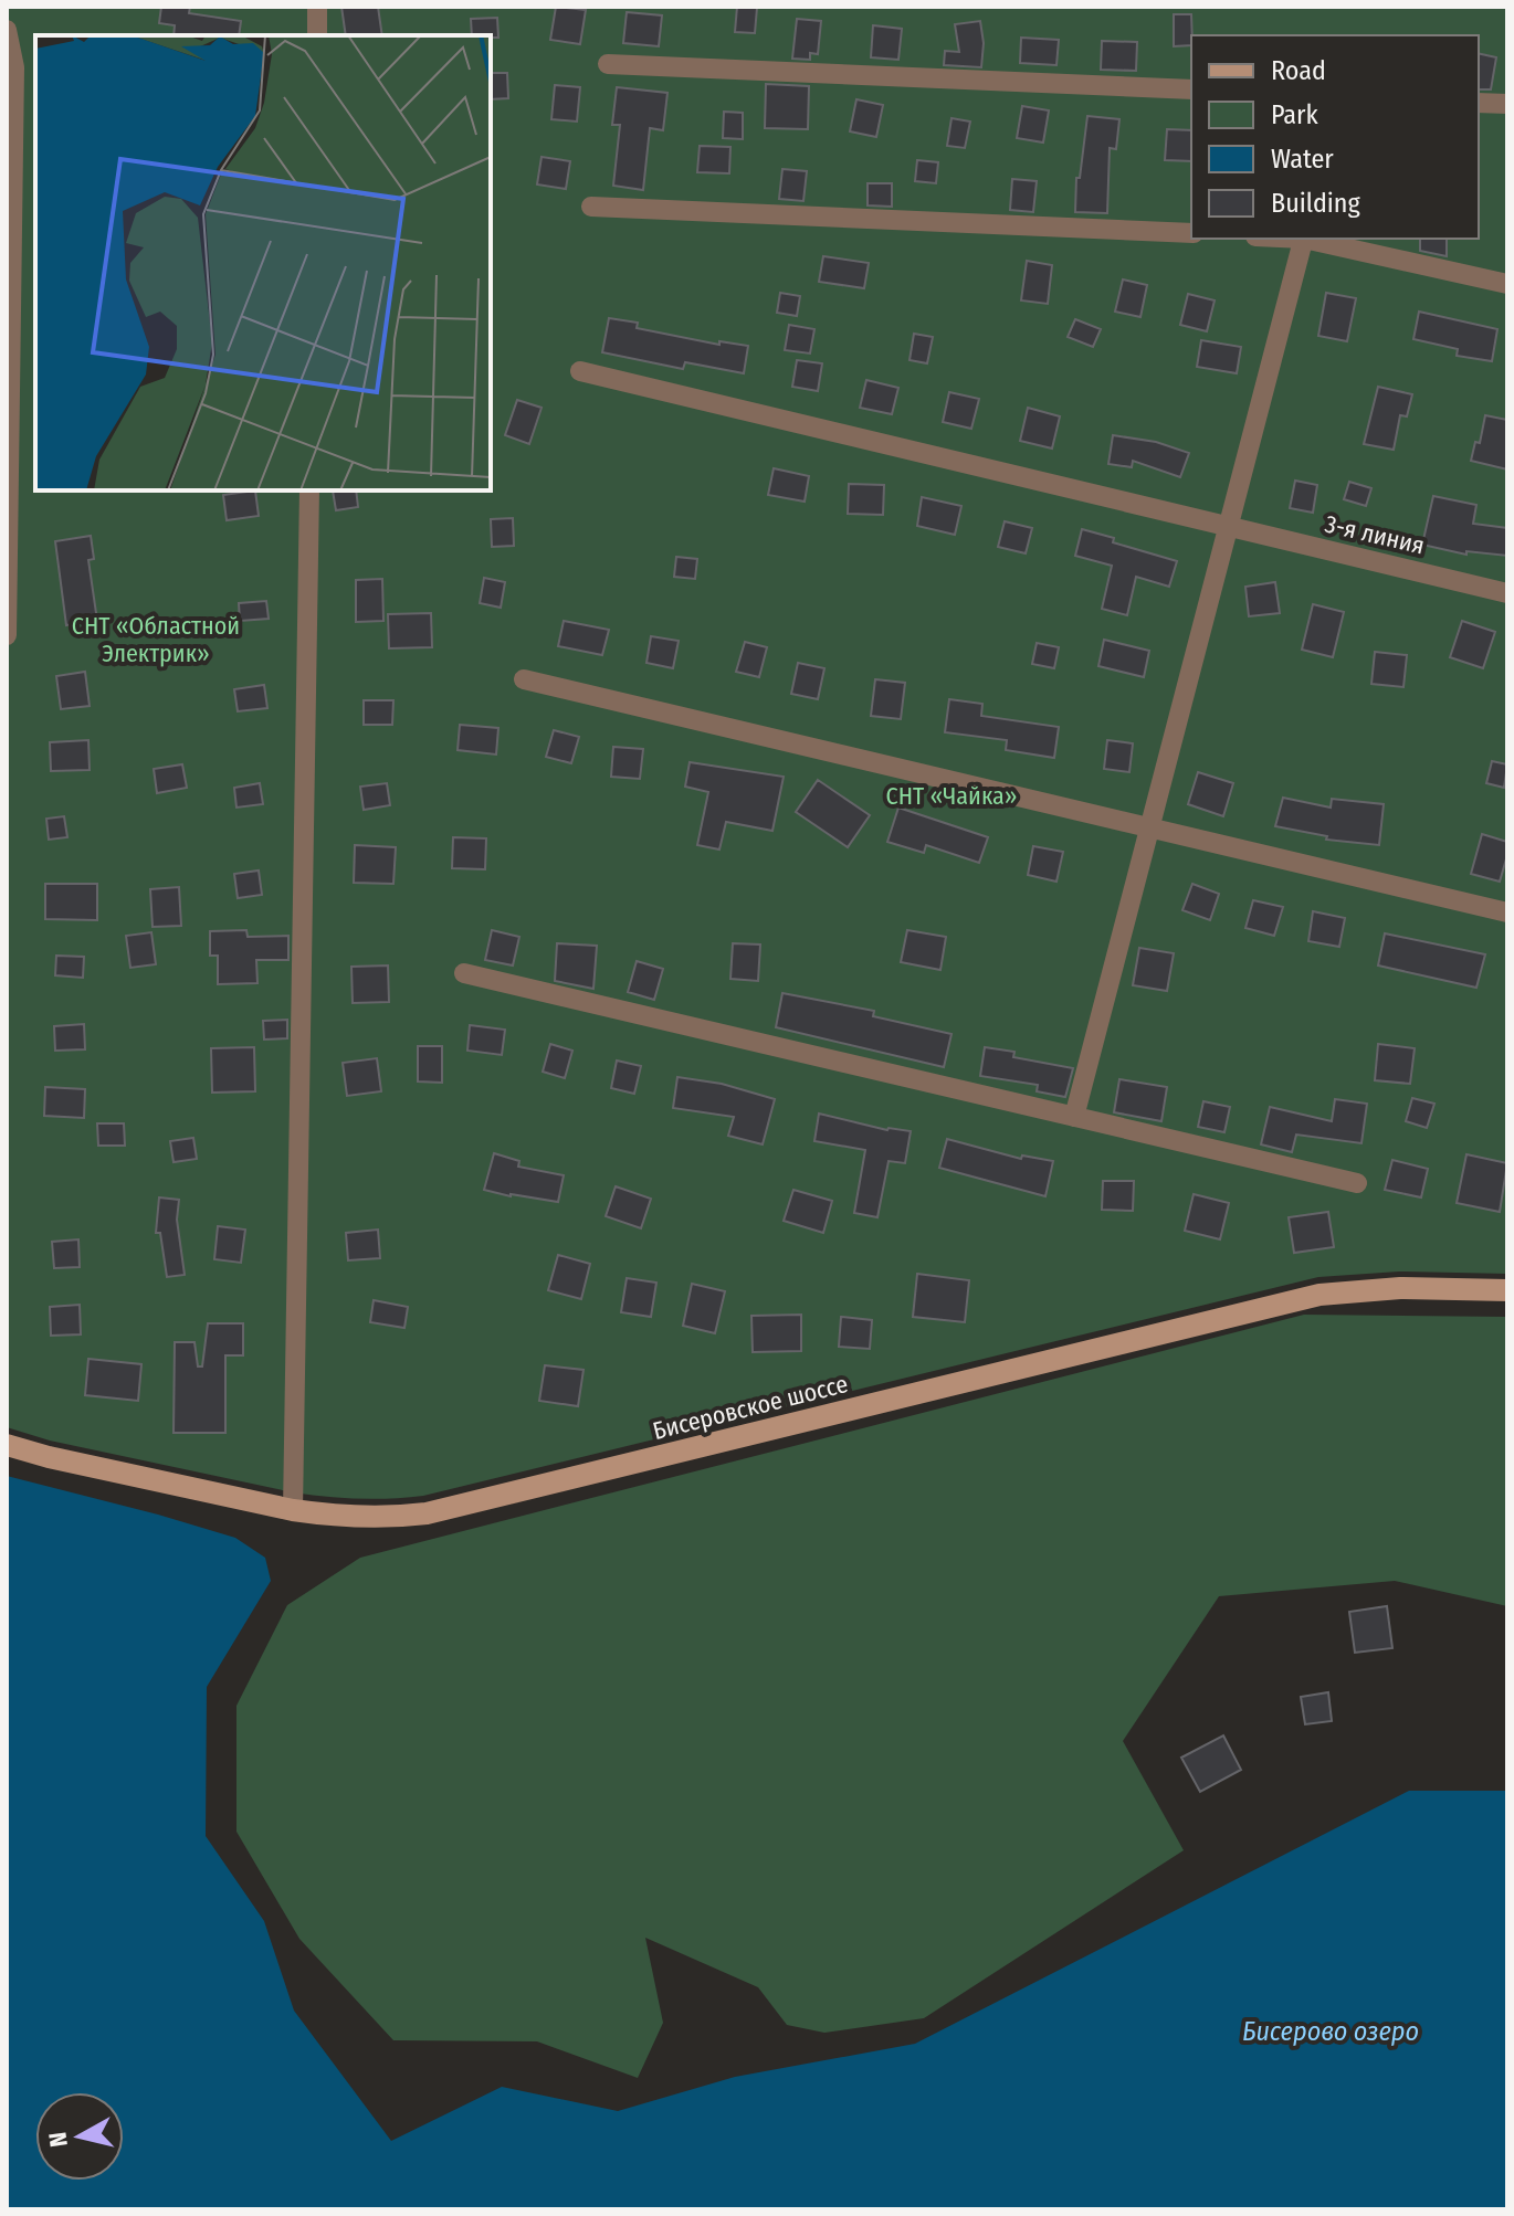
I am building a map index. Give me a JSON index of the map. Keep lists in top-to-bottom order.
{
  "streets": {
    "main road": ["Бисеровское шоссе"],
    "street": ["3-я линия"]
  },
  "water": ["Бисерово озеро"],
  "parks": ["СНТ «Областной Электрик»", "СНТ «Чайка»"],
  "legend": [
    "Road",
    "Park",
    "Water",
    "Building"
  ],
  "north": "left"
}
